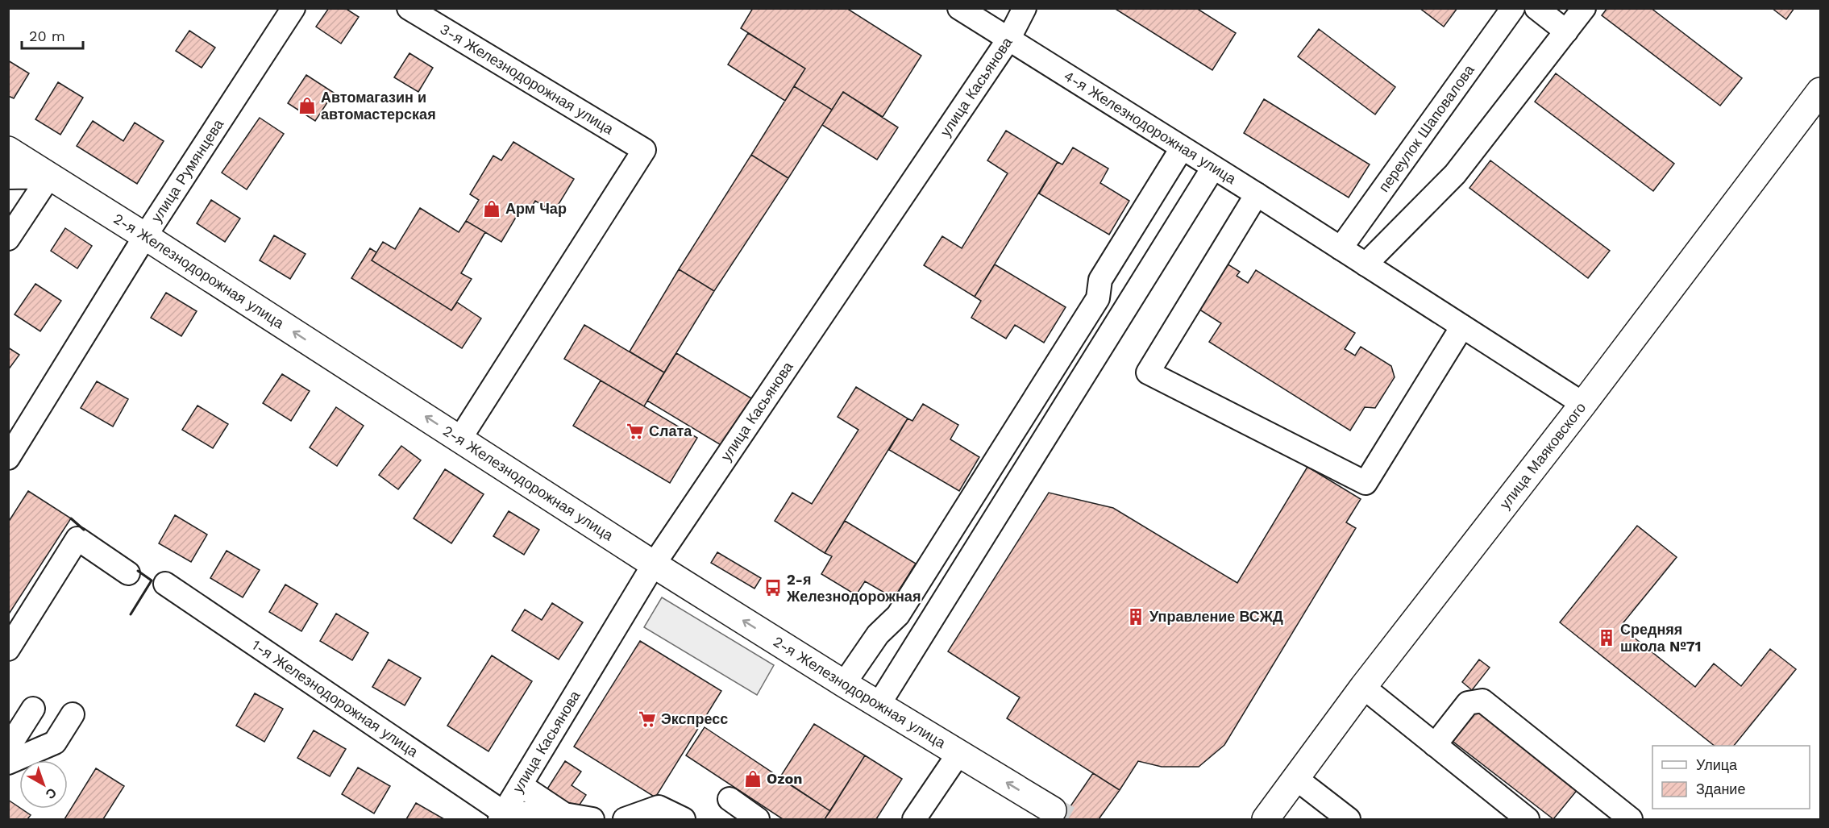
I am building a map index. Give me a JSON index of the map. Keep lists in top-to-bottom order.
{
  "streets": {
    "main road": ["2-я Железнодорожная улица", "улица Маяковского"],
    "street": [
      "3-я Железнодорожная улица",
      "улица Касьянова",
      "4-я Железнодорожная улица",
      "переулок Шаповалова",
      "улица Румянцева",
      "1-я Железнодорожная улица"
    ]
  },
  "crossings": [
    ["3-я Железнодорожная улица", "2-я Железнодорожная улица"],
    ["улица Касьянова", "4-я Железнодорожная улица"],
    ["улица Касьянова", "2-я Железнодорожная улица"],
    ["улица Касьянова", "1-я Железнодорожная улица"],
    ["4-я Железнодорожная улица", "переулок Шаповалова"],
    ["4-я Железнодорожная улица", "улица Маяковского"],
    ["улица Румянцева", "2-я Железнодорожная улица"]
  ],
  "one_way": ["2-я Железнодорожная улица"],
  "places": {
    "shop": ["Автомагазин и автомастерская", "Арм Чар", "Ozon"],
    "supermarket": ["Слата", "Экспресс"],
    "bus stop": ["2-я Железнодорожная"],
    "building": ["Управление ВСЖД", "Средняя школа №71"]
  },
  "legend": ["Улица", "Здание"],
  "scale_bar": "20 m",
  "north": "bottom right"
}
